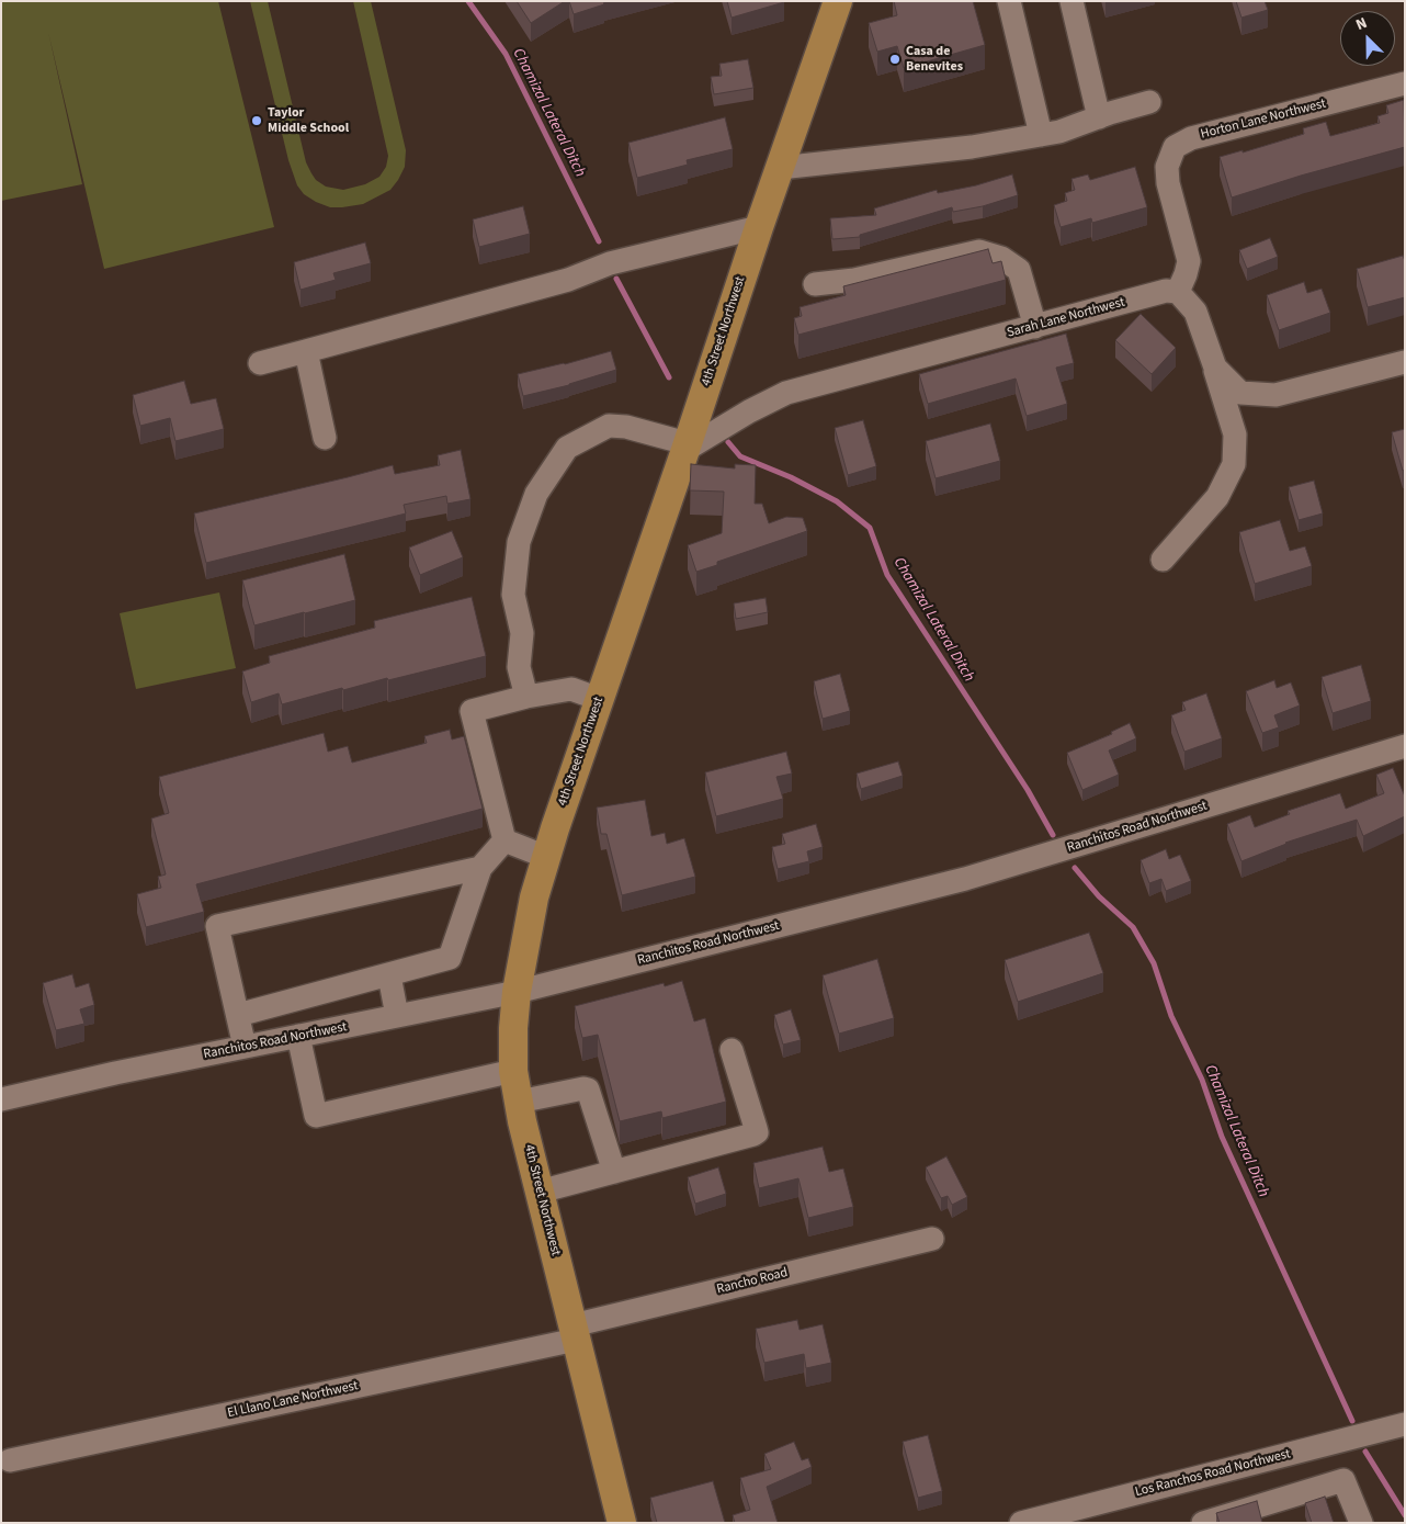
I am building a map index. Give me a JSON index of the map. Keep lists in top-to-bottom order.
{
  "streets": {
    "main road": ["4th Street Northwest"],
    "street": [
      "Horton Lane Northwest",
      "Sarah Lane Northwest",
      "Ranchitos Road Northwest",
      "Rancho Road",
      "El Llano Lane Northwest",
      "Los Ranchos Road Northwest"
    ]
  },
  "crossings": [
    ["Horton Lane Northwest", "Sarah Lane Northwest"],
    ["Sarah Lane Northwest", "4th Street Northwest"],
    ["4th Street Northwest", "Ranchitos Road Northwest"],
    ["4th Street Northwest", "Rancho Road"],
    ["4th Street Northwest", "El Llano Lane Northwest"],
    ["Rancho Road", "El Llano Lane Northwest"]
  ],
  "water": ["Chamizal Lateral Ditch"],
  "places": ["Casa de Benevites", "Taylor Middle School"],
  "north": "top left"
}
